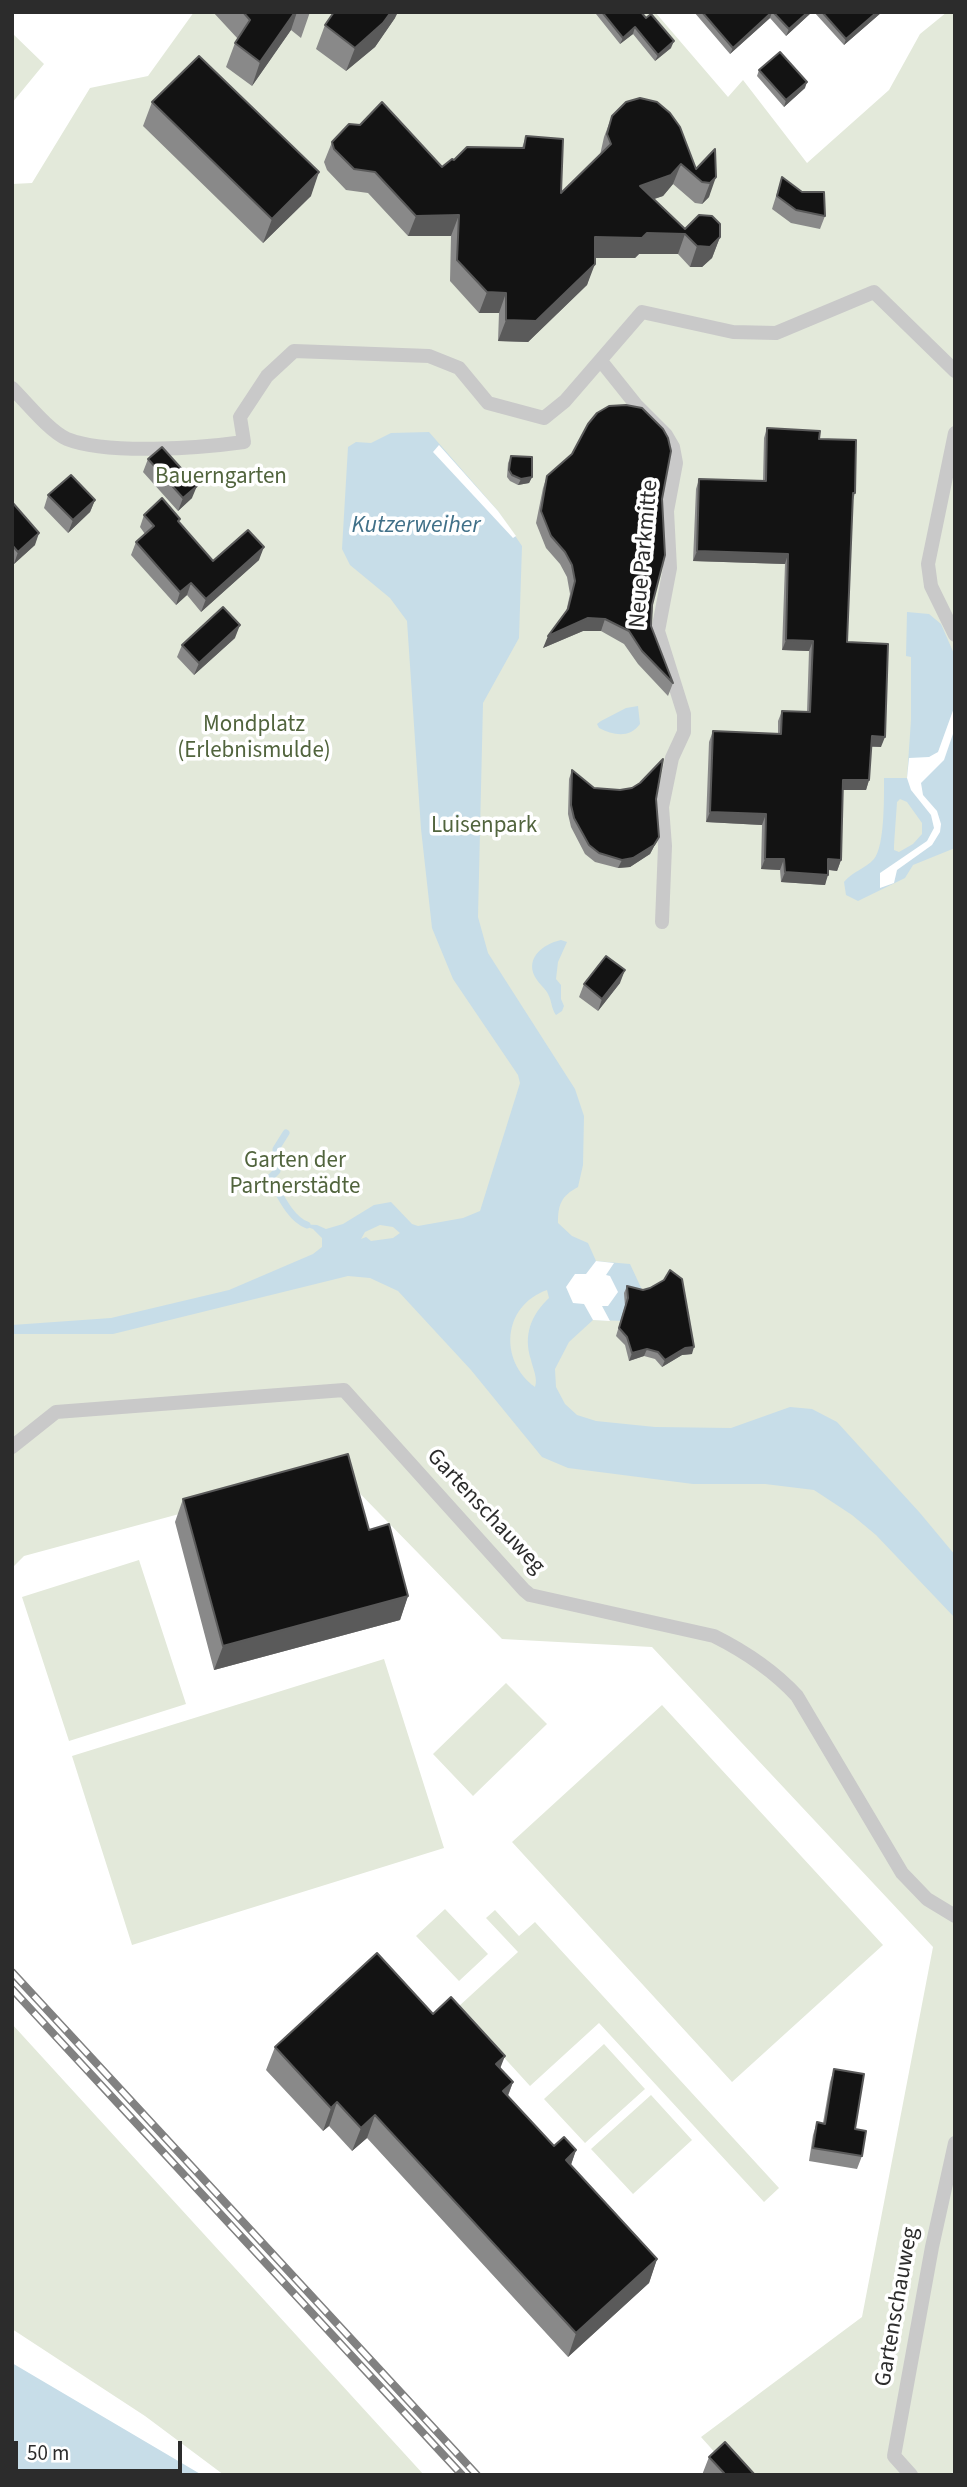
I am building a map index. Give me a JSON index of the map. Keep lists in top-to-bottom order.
{
  "streets": {
    "street": ["Neue Parkmitte", "Gartenschauweg"]
  },
  "water": ["Kutzerweiher"],
  "parks": [
    "Bauerngarten",
    "Mondplatz (Erlebnismulde)",
    "Luisenpark",
    "Garten der Partnerstädte"
  ],
  "scale_bar": "50 m"
}
